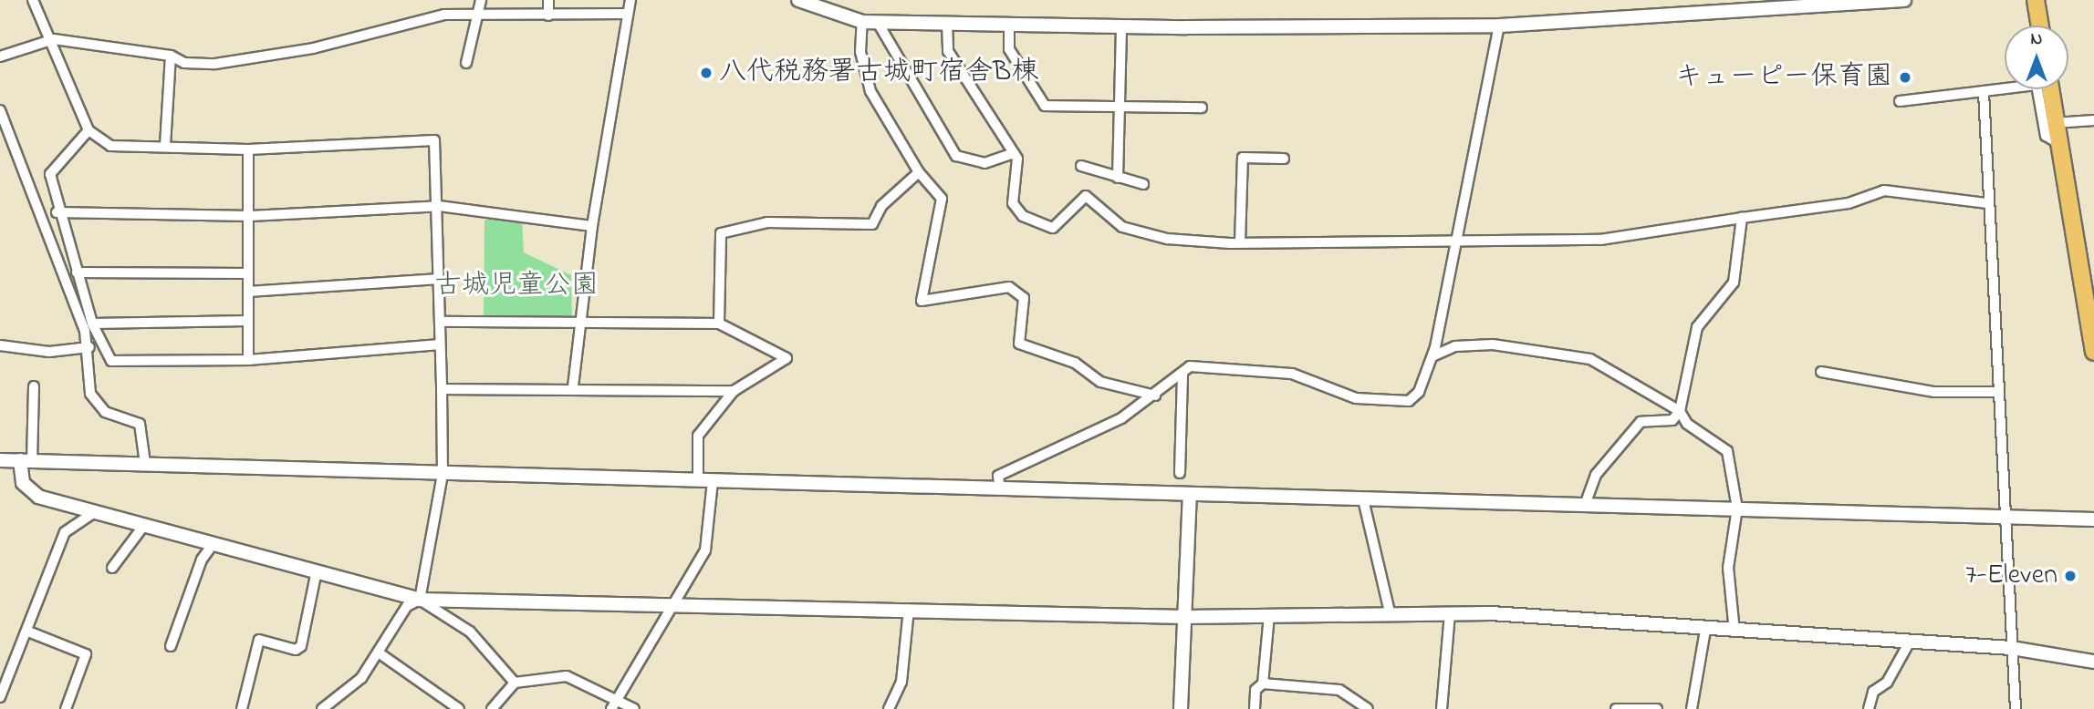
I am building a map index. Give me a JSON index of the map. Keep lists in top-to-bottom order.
{
  "parks": ["古城児童公園"],
  "places": ["八代税務署古城町宿舎B棟", "キューピー保育園", "7-Eleven"],
  "north": "top"
}
